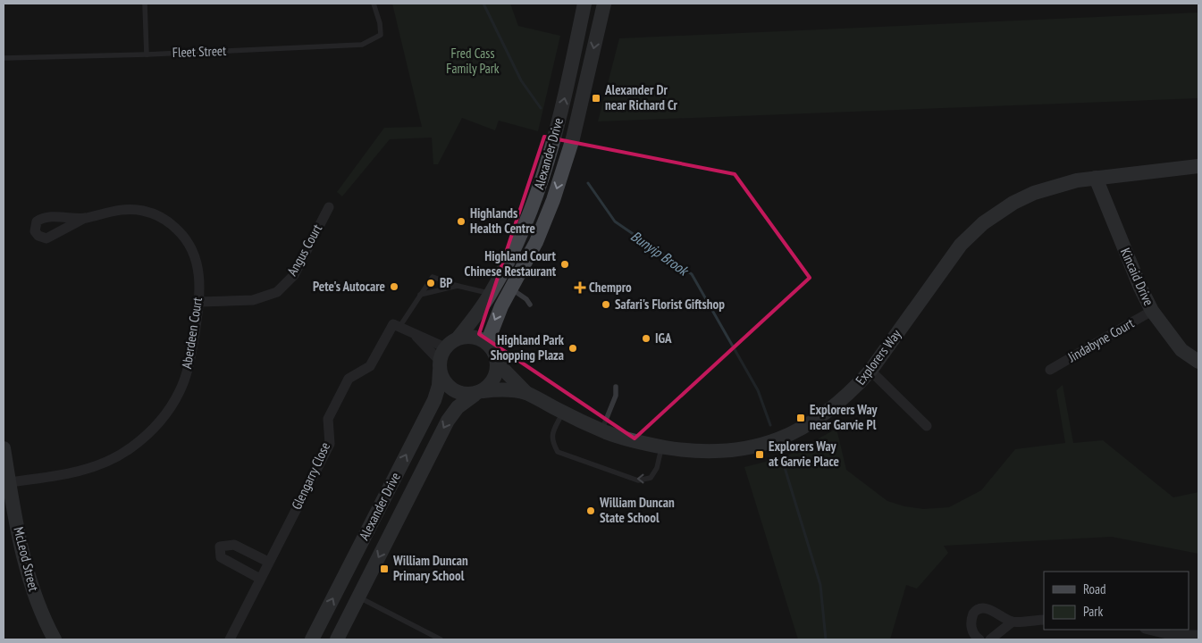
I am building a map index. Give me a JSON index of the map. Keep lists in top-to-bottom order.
{
  "streets": {
    "main road": [
      "Alexander Drive",
      "Kincaid Drive",
      "Explorers Way",
      "McLeod Street"
    ],
    "street": [
      "Angus Court",
      "Aberdeen Court",
      "Jindabyne Court",
      "Glengarry Close"
    ],
    "lane": ["Fleet Street"]
  },
  "crossings": [
    ["Alexander Drive", "Explorers Way"],
    ["Angus Court", "Aberdeen Court"],
    ["Kincaid Drive", "Jindabyne Court"],
    ["Kincaid Drive", "Explorers Way"],
    ["Aberdeen Court", "McLeod Street"]
  ],
  "water": ["Bunyip Brook"],
  "parks": ["Fred Cass Family Park"],
  "places": {
    "transit": [
      "Alexander Dr near Richard Cr",
      "Explorers Way near Garvie Pl",
      "Explorers Way at Garvie Place",
      "William Duncan Primary School"
    ],
    "other": [
      "Highlands Health Centre",
      "Highland Court Chinese Restaurant",
      "BP",
      "Pete's Autocare",
      "Safari's Florist Giftshop",
      "IGA",
      "Highland Park Shopping Plaza",
      "William Duncan State School"
    ],
    "health": ["Chempro"]
  },
  "legend": ["Road", "Park"]
}
